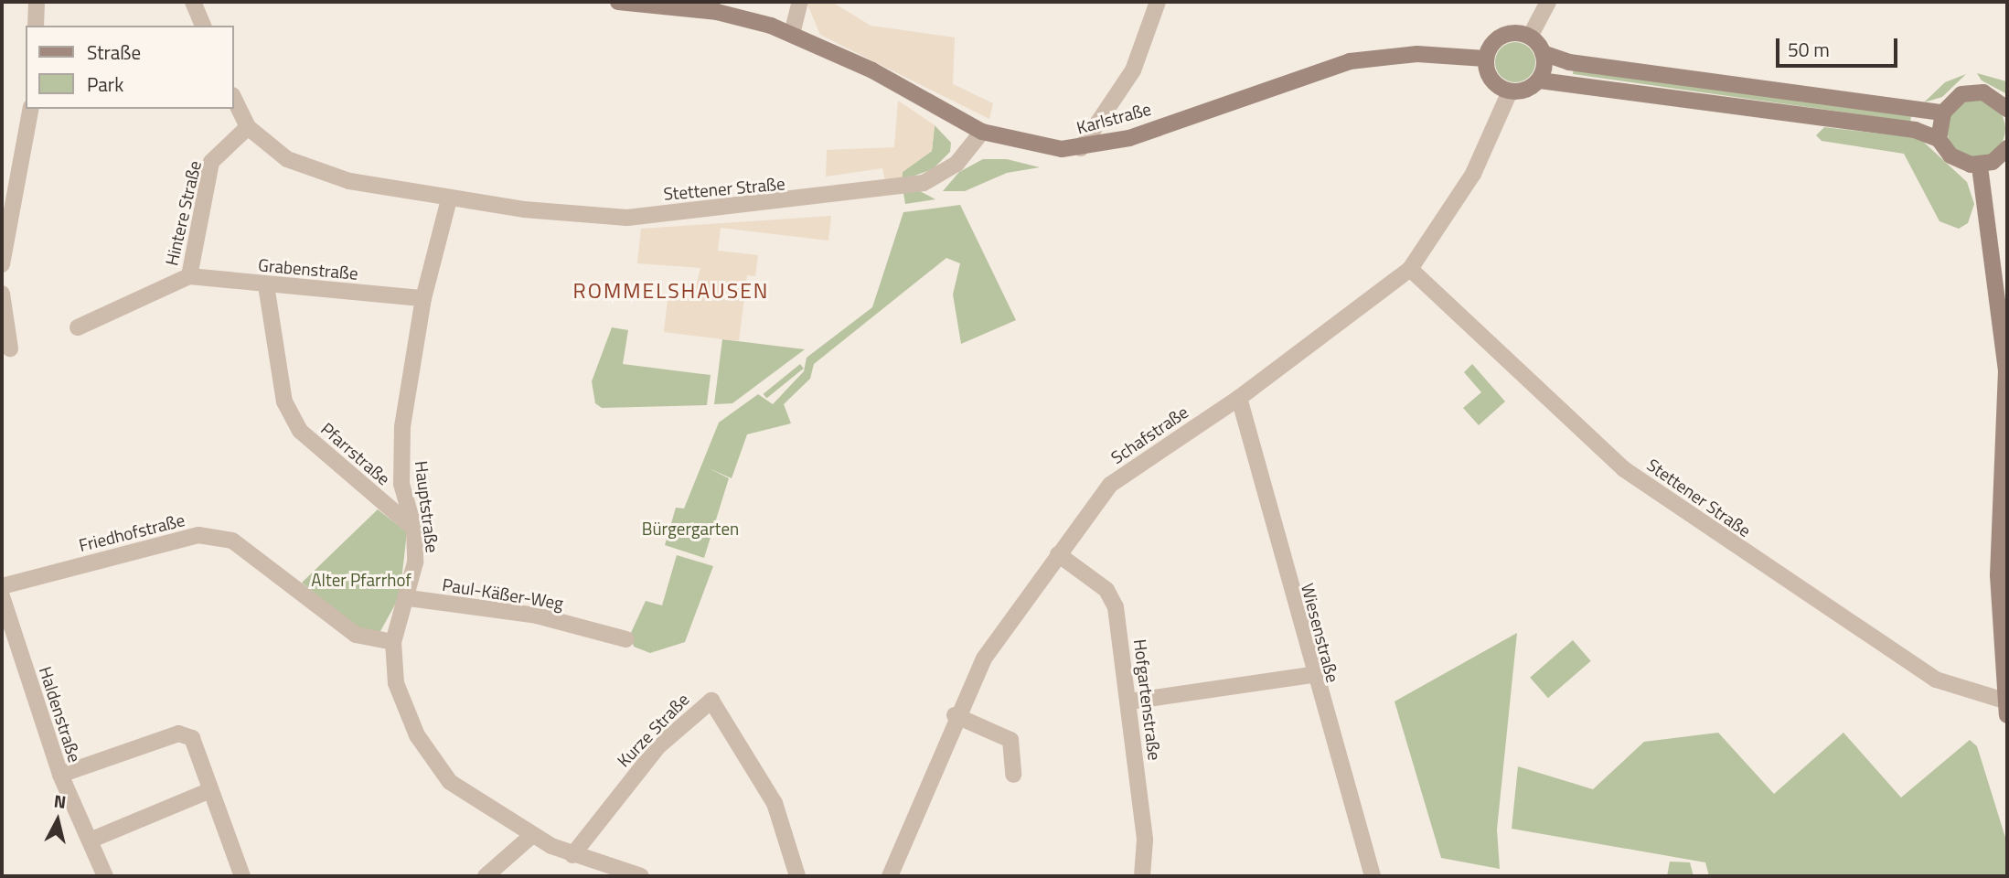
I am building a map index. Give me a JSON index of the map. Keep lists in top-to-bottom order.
{
  "streets": {
    "main road": ["Karlstraße"],
    "street": [
      "Stettener Straße",
      "Hintere Straße",
      "Grabenstraße",
      "Schafstraße",
      "Pfarrstraße",
      "Hauptstraße",
      "Friedhofstraße",
      "Paul-Käßer-Weg",
      "Wiesenstraße",
      "Hofgartenstraße",
      "Haldenstraße",
      "Kurze Straße"
    ]
  },
  "crossings": [
    ["Karlstraße", "Stettener Straße"],
    ["Karlstraße", "Schafstraße"],
    ["Stettener Straße", "Hintere Straße"],
    ["Stettener Straße", "Schafstraße"],
    ["Stettener Straße", "Hauptstraße"],
    ["Hintere Straße", "Grabenstraße"],
    ["Grabenstraße", "Pfarrstraße"],
    ["Grabenstraße", "Hauptstraße"],
    ["Schafstraße", "Wiesenstraße"],
    ["Schafstraße", "Hofgartenstraße"],
    ["Pfarrstraße", "Hauptstraße"],
    ["Hauptstraße", "Friedhofstraße"],
    ["Hauptstraße", "Paul-Käßer-Weg"],
    ["Hauptstraße", "Kurze Straße"]
  ],
  "districts": ["ROMMELSHAUSEN"],
  "parks": ["Bürgergarten", "Alter Pfarrhof"],
  "legend": ["Straße", "Park"],
  "scale_bar": "50 m",
  "north": "top"
}
